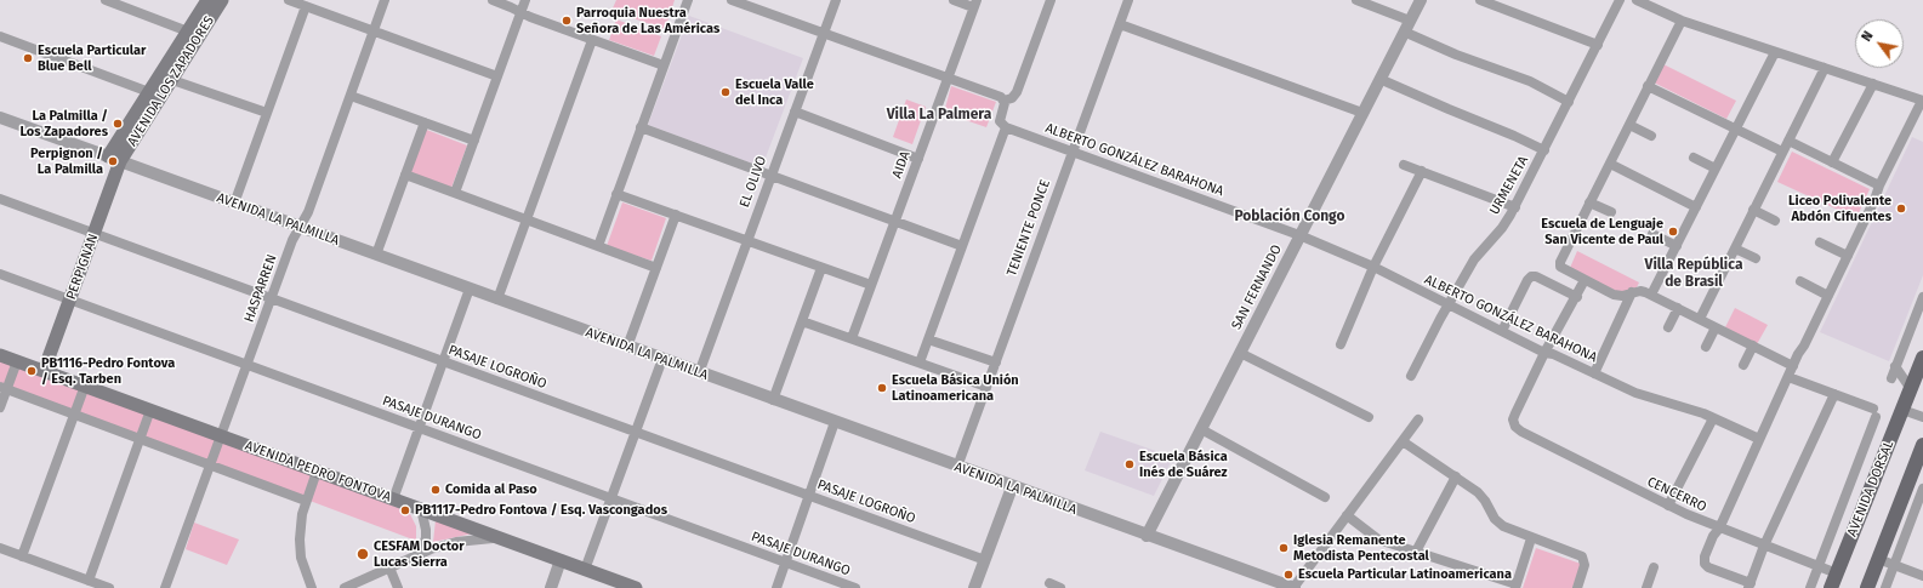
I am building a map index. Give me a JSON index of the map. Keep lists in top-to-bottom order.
{
  "streets": {
    "main road": [
      "AVENIDA LOS ZAPADORES",
      "PERPIGNAN",
      "AVENIDA PEDRO FONTOVA",
      "AVENIDA DORSAL"
    ],
    "street": [
      "ALBERTO GONZÁLEZ BARAHONA",
      "AIDA",
      "EL OLIVO",
      "URMENETA",
      "AVENIDA LA PALMILLA",
      "TENIENTE PONCE",
      "SAN FERNANDO",
      "HASPARREN",
      "PASAJE LOGROÑO",
      "PASAJE DURANGO",
      "CENCERRO"
    ]
  },
  "crossings": [
    ["AVENIDA LOS ZAPADORES", "AVENIDA LA PALMILLA"],
    ["AVENIDA LOS ZAPADORES", "PERPIGNAN"],
    ["ALBERTO GONZÁLEZ BARAHONA", "URMENETA"],
    ["ALBERTO GONZÁLEZ BARAHONA", "TENIENTE PONCE"],
    ["ALBERTO GONZÁLEZ BARAHONA", "SAN FERNANDO"],
    ["ALBERTO GONZÁLEZ BARAHONA", "CENCERRO"],
    ["EL OLIVO", "AVENIDA LA PALMILLA"],
    ["AVENIDA LA PALMILLA", "TENIENTE PONCE"],
    ["AVENIDA LA PALMILLA", "PERPIGNAN"],
    ["AVENIDA LA PALMILLA", "SAN FERNANDO"],
    ["AVENIDA LA PALMILLA", "HASPARREN"],
    ["PERPIGNAN", "PASAJE LOGROÑO"],
    ["PERPIGNAN", "PASAJE DURANGO"],
    ["PERPIGNAN", "AVENIDA PEDRO FONTOVA"],
    ["HASPARREN", "PASAJE LOGROÑO"],
    ["HASPARREN", "PASAJE DURANGO"],
    ["HASPARREN", "AVENIDA PEDRO FONTOVA"],
    ["AVENIDA DORSAL", "CENCERRO"]
  ],
  "districts": ["Villa La Palmera", "Población Congo", "Villa República de Brasil"],
  "places": [
    "Parroquia Nuestra Señora de Las Américas",
    "Escuela Particular Blue Bell",
    "Escuela Valle del Inca",
    "La Palmilla / Los Zapadores",
    "Perpignon / La Palmilla",
    "Liceo Polivalente Abdón Cifuentes",
    "Escuela de Lenguaje San Vicente de Paul",
    "PB1116-Pedro Fontova / Esq. Tarben",
    "Escuela Básica Unión Latinoamericana",
    "Escuela Básica Inés de Suárez",
    "Comida al Paso",
    "PB1117-Pedro Fontova / Esq. Vascongados",
    "Iglesia Remanente Metodista Pentecostal",
    "CESFAM Doctor Lucas Sierra",
    "Escuela Particular Latinoamericana"
  ],
  "north": "top left"
}
